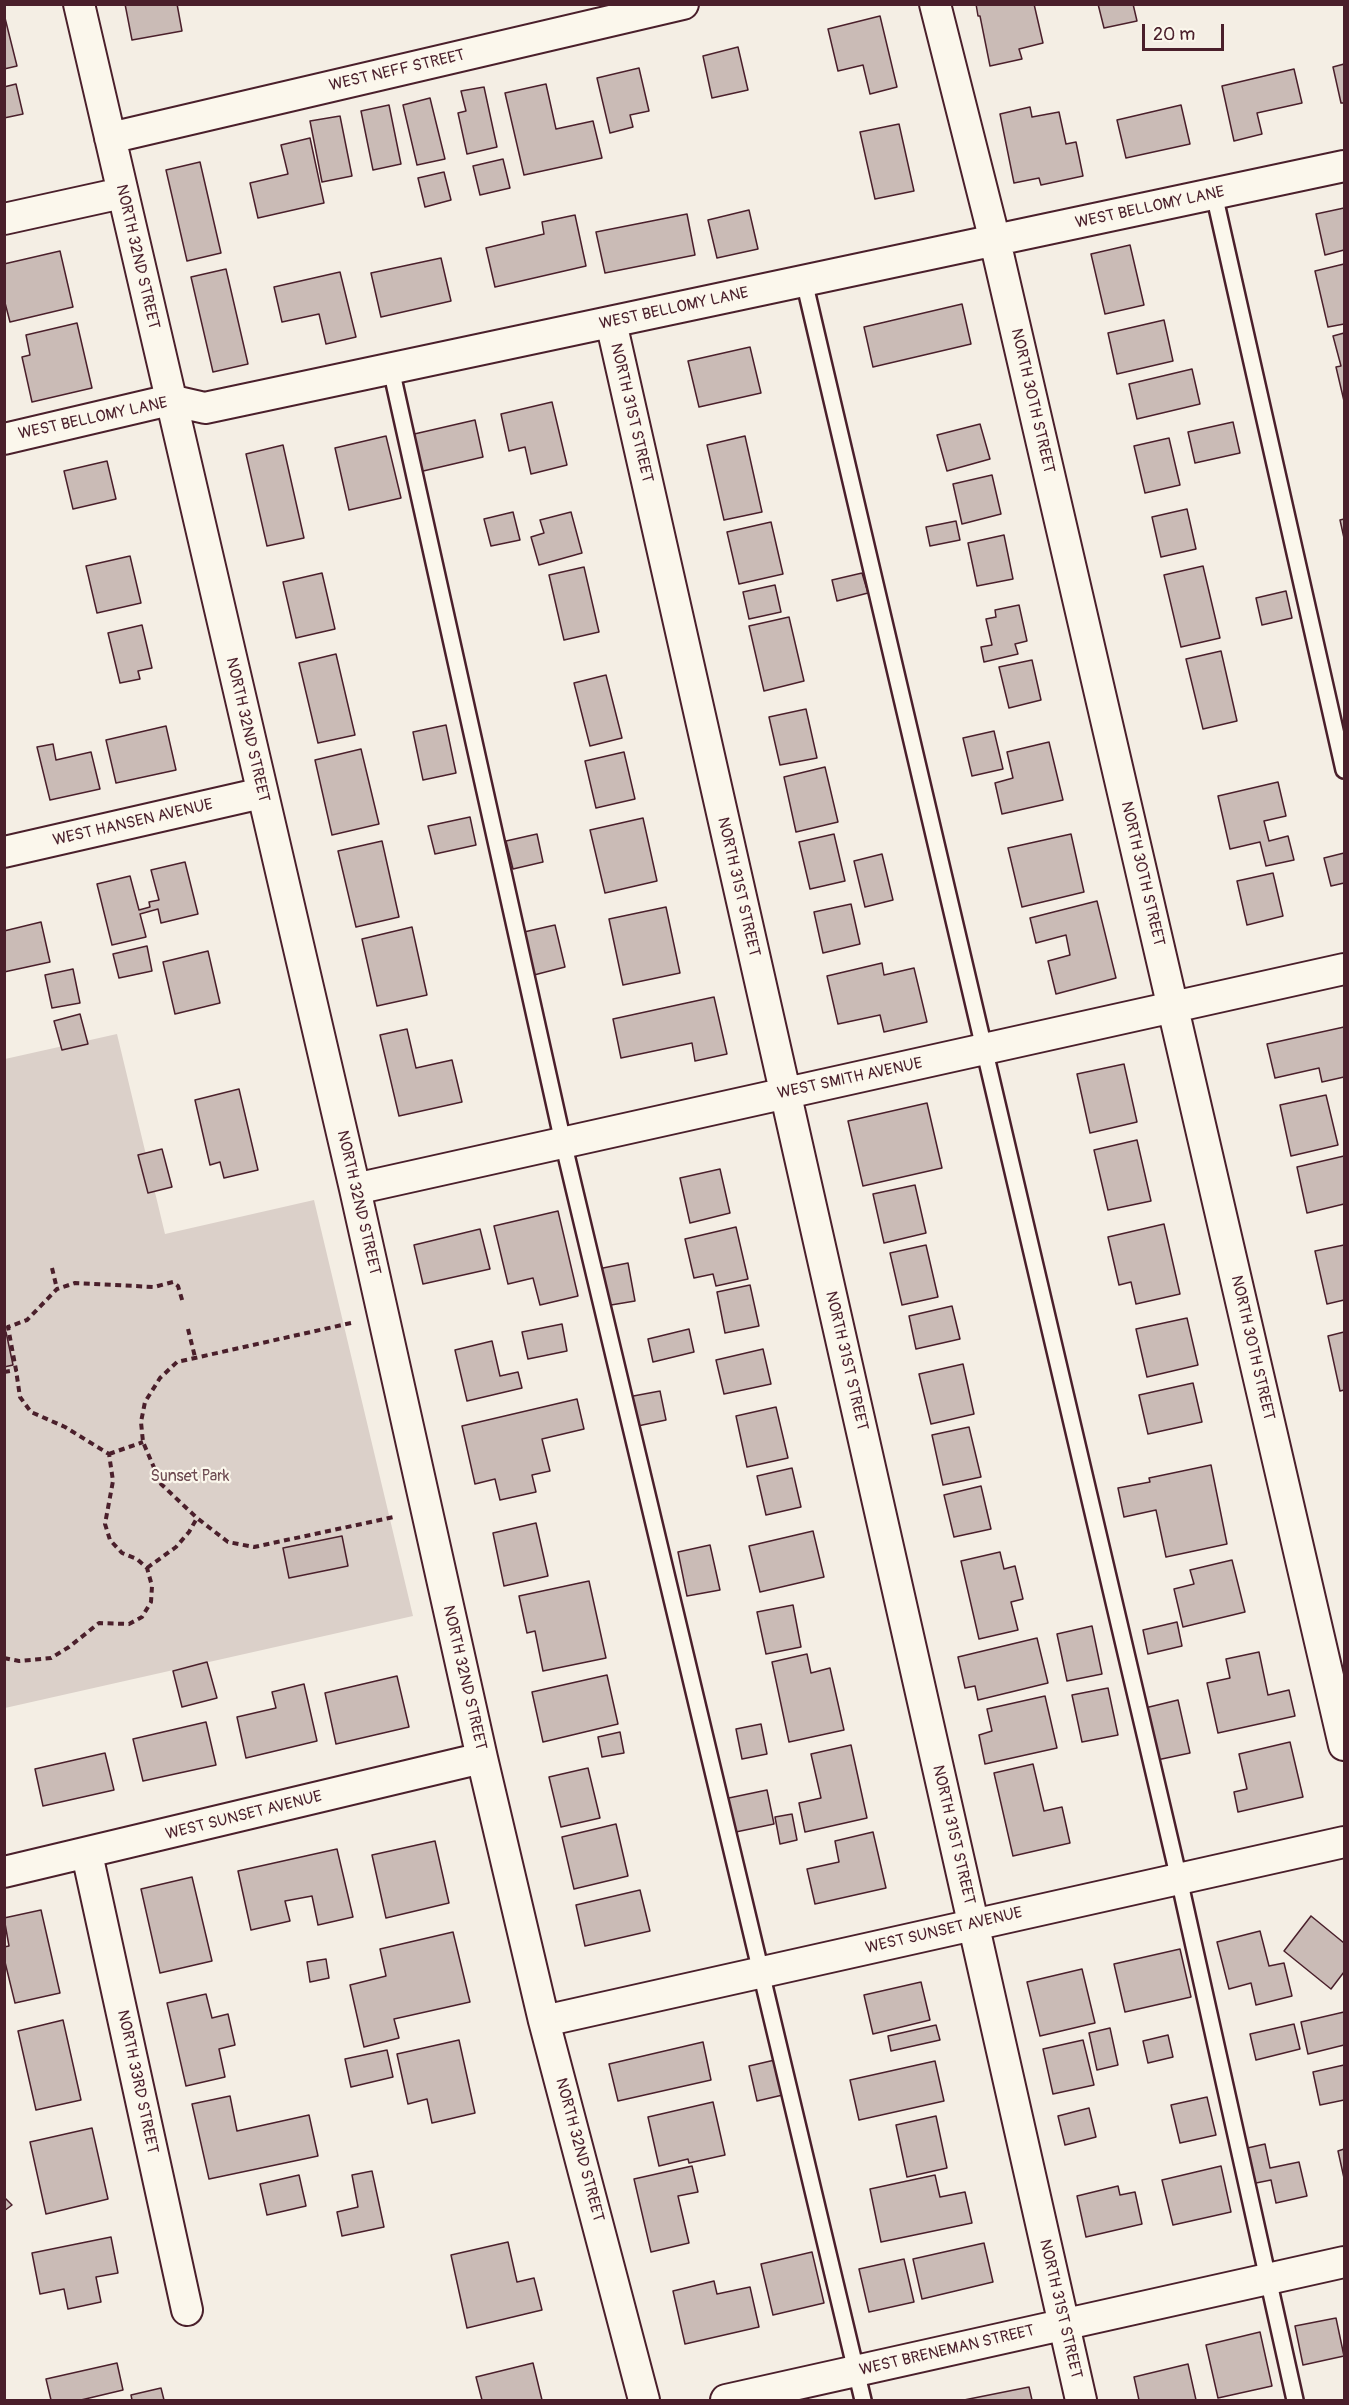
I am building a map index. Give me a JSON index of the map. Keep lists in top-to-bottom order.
{
  "streets": {
    "street": [
      "WEST NEFF STREET",
      "WEST BELLOMY LANE",
      "NORTH 32ND STREET",
      "NORTH 30TH STREET",
      "NORTH 31ST STREET",
      "WEST HANSEN AVENUE",
      "WEST SMITH AVENUE",
      "WEST SUNSET AVENUE",
      "NORTH 33RD STREET",
      "WEST BRENEMAN STREET"
    ]
  },
  "crossings": [
    ["WEST NEFF STREET", "NORTH 32ND STREET"],
    ["WEST BELLOMY LANE", "NORTH 32ND STREET"],
    ["WEST BELLOMY LANE", "NORTH 30TH STREET"],
    ["WEST BELLOMY LANE", "NORTH 31ST STREET"],
    ["NORTH 32ND STREET", "WEST HANSEN AVENUE"],
    ["NORTH 32ND STREET", "WEST SMITH AVENUE"],
    ["NORTH 32ND STREET", "WEST SUNSET AVENUE"],
    ["NORTH 30TH STREET", "WEST SMITH AVENUE"],
    ["NORTH 31ST STREET", "WEST SMITH AVENUE"],
    ["NORTH 31ST STREET", "WEST SUNSET AVENUE"],
    ["NORTH 31ST STREET", "WEST BRENEMAN STREET"],
    ["WEST SUNSET AVENUE", "NORTH 33RD STREET"]
  ],
  "parks": ["Sunset Park"],
  "scale_bar": "20 m"
}
